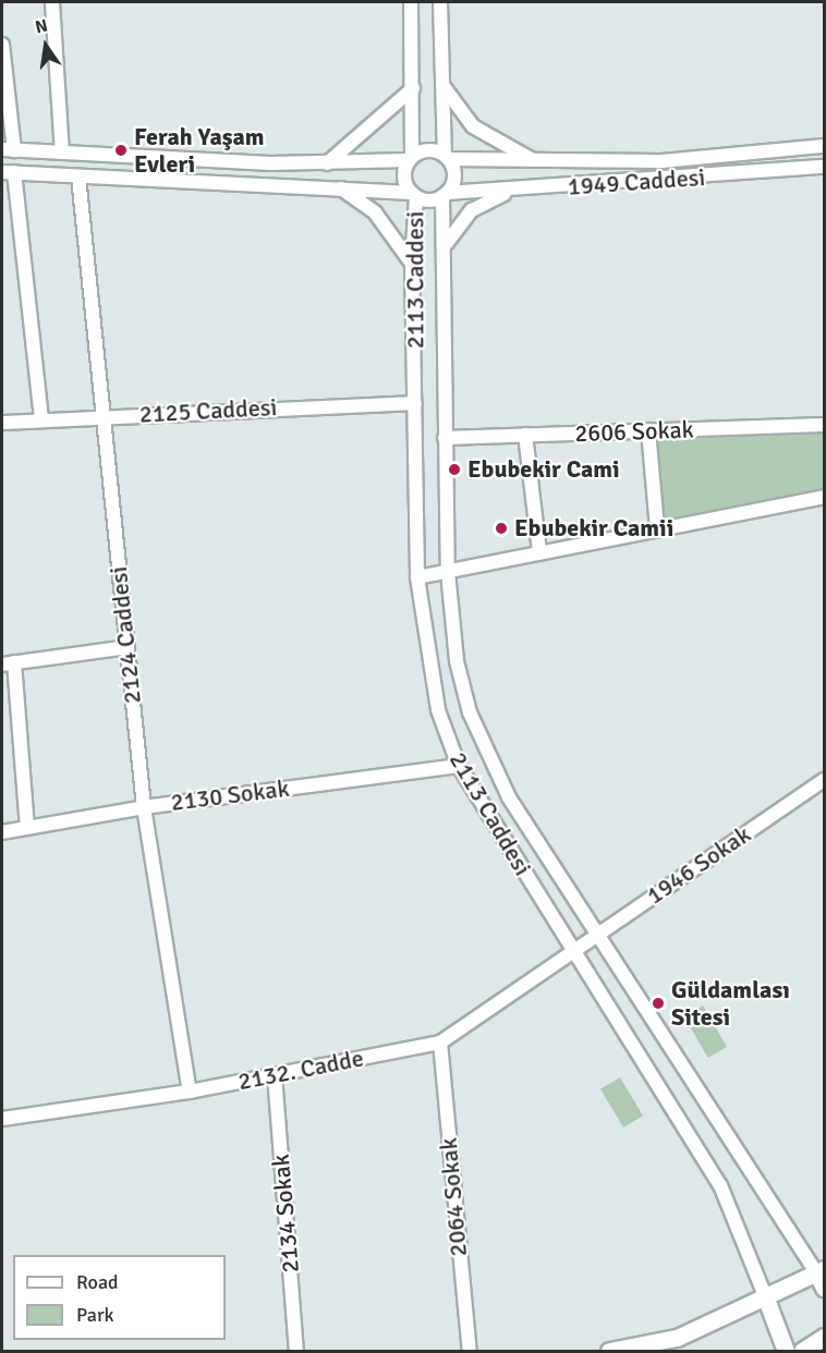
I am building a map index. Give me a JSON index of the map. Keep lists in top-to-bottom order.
{
  "streets": {
    "street": [
      "1949 Caddesi",
      "2113 Caddesi",
      "2125 Caddesi",
      "2606 Sokak",
      "2124 Caddesi",
      "2130 Sokak",
      "1946 Sokak",
      "2132. Cadde",
      "2064 Sokak",
      "2134 Sokak"
    ]
  },
  "crossings": [
    ["1949 Caddesi", "2113 Caddesi"],
    ["2113 Caddesi", "2125 Caddesi"],
    ["2113 Caddesi", "2606 Sokak"],
    ["2113 Caddesi", "2130 Sokak"],
    ["2113 Caddesi", "1946 Sokak"],
    ["2113 Caddesi", "2132. Cadde"],
    ["2125 Caddesi", "2124 Caddesi"],
    ["2124 Caddesi", "2130 Sokak"],
    ["2124 Caddesi", "2132. Cadde"],
    ["1946 Sokak", "2132. Cadde"],
    ["2132. Cadde", "2064 Sokak"],
    ["2132. Cadde", "2134 Sokak"]
  ],
  "places": [
    "Ferah Yaşam Evleri",
    "Ebubekir Cami",
    "Ebubekir Camii",
    "Güldamlası Sitesi"
  ],
  "legend": ["Road", "Park"],
  "north": "top"
}
